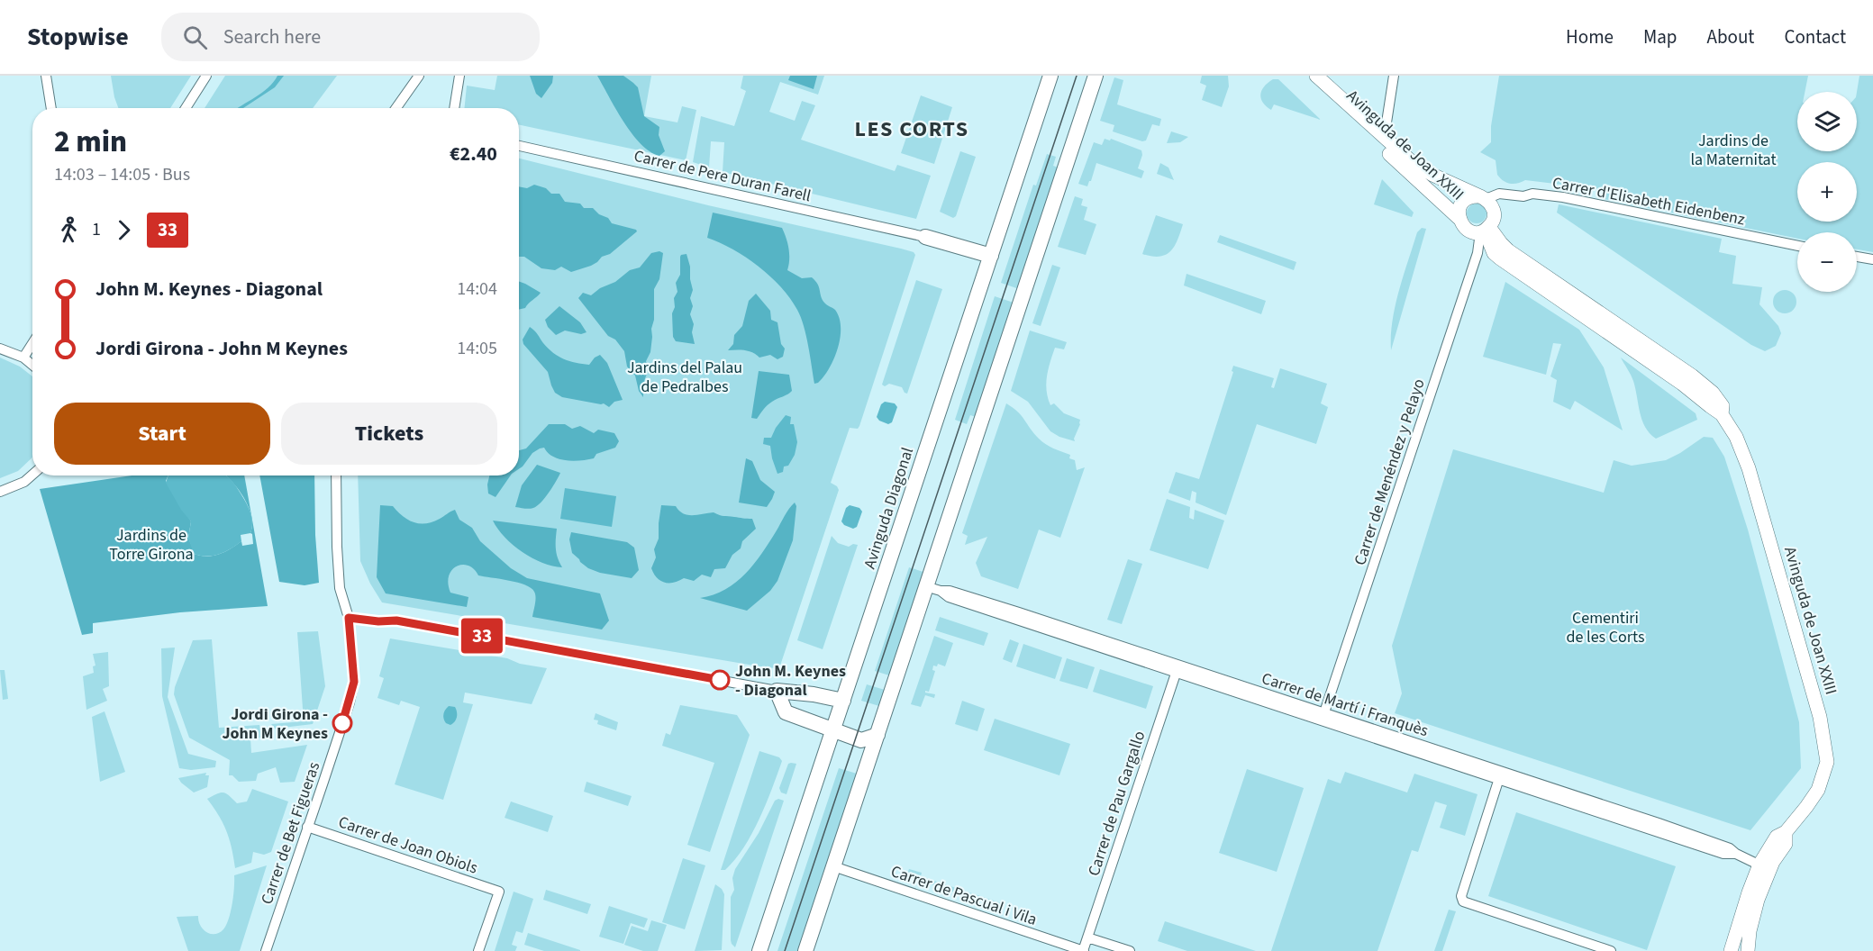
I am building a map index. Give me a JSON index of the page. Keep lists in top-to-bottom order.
{
  "streets": {
    "main road": ["Avinguda Diagonal"],
    "street": [
      "Avinguda de Joan XXIII",
      "Carrer de Pere Duran Farell",
      "Carrer d'Elisabeth Eidenbenz",
      "Carrer de Menéndez y Pelayo",
      "Carrer de Martí i Franquès",
      "Carrer de Pau Gargallo",
      "Carrer de Bet Figueras",
      "Carrer de Joan Obiols",
      "Carrer de Pascual i Vila"
    ]
  },
  "crossings": [
    ["Avinguda de Joan XXIII", "Carrer d'Elisabeth Eidenbenz"],
    ["Avinguda de Joan XXIII", "Carrer de Menéndez y Pelayo"],
    ["Avinguda de Joan XXIII", "Carrer de Martí i Franquès"],
    ["Carrer d'Elisabeth Eidenbenz", "Carrer de Menéndez y Pelayo"],
    ["Carrer de Menéndez y Pelayo", "Carrer de Martí i Franquès"],
    ["Carrer de Martí i Franquès", "Carrer de Pau Gargallo"],
    ["Carrer de Pau Gargallo", "Carrer de Pascual i Vila"],
    ["Carrer de Bet Figueras", "Carrer de Joan Obiols"]
  ],
  "districts": ["LES CORTS"],
  "parks": [
    "Jardins de la Maternitat",
    "Jardins del Palau de Pedralbes",
    "Jardins de Torre Girona",
    "Cementiri de les Corts"
  ],
  "places": ["John M. Keynes - Diagonal", "Jordi Girona - John M Keynes"],
  "lines": ["bus line 33"],
  "page": {
    "header": "Stopwise",
    "search": "Search here",
    "nav": [
      "Home",
      "Map",
      "About",
      "Contact"
    ],
    "on_map": "33",
    "map_buttons": ["+", "−"],
    "heading": ["2 min", "14:03 – 14:05 · Bus", "€2.40"],
    "legs": ["1", "33"],
    "list": [
      {
        "name": "John M. Keynes - Diagonal",
        "value": "14:04"
      },
      {
        "name": "Jordi Girona - John M Keynes",
        "value": "14:05"
      }
    ],
    "buttons": ["Start", "Tickets"]
  }
}
